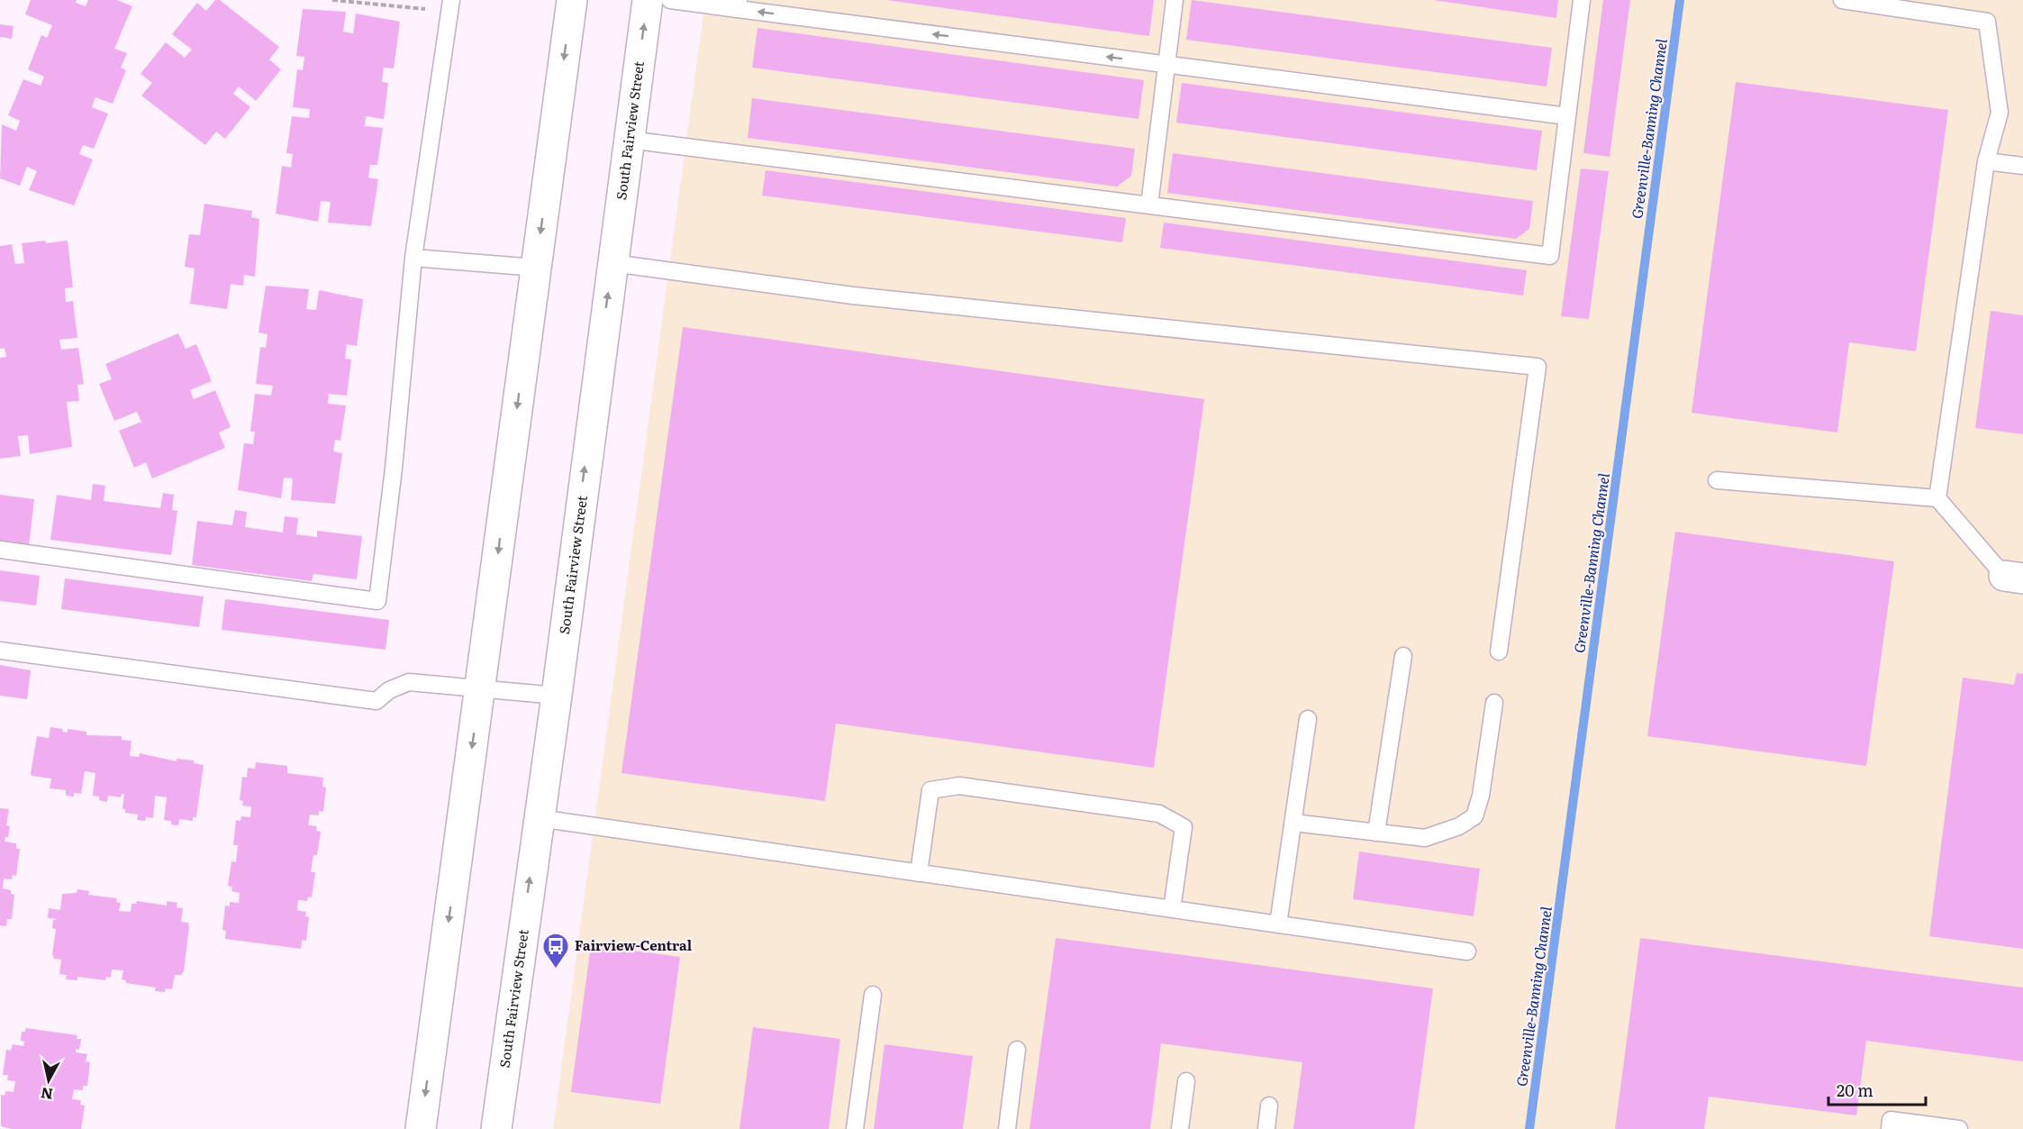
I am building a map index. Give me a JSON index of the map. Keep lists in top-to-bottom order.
{
  "streets": {
    "main road": ["South Fairview Street"]
  },
  "water": ["Greenville-Banning Channel"],
  "places": {
    "bus stop": ["Fairview-Central"]
  },
  "scale_bar": "20 m",
  "north": "bottom"
}
